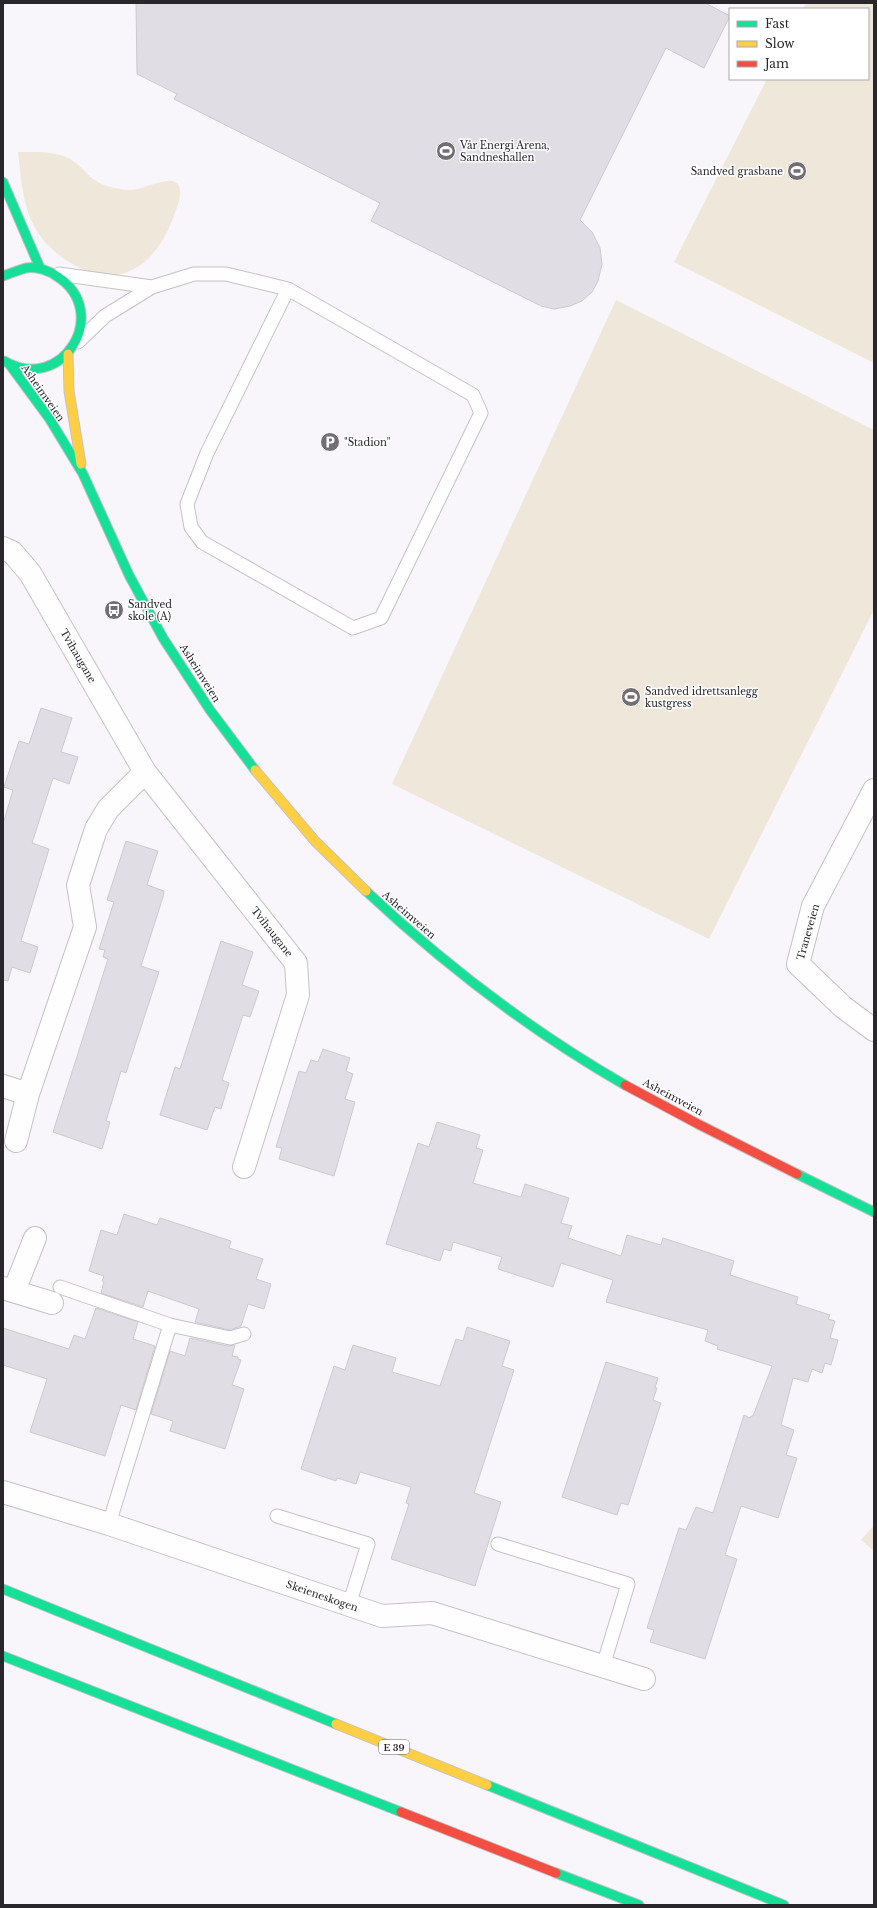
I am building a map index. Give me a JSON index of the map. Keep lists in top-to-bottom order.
{
  "streets": {
    "main road": ["Asheimveien", "E 39"],
    "street": ["Tvihaugane", "Traneveien", "Skeieneskogen"]
  },
  "places": {
    "sports": ["Vår Energi Arena, Sandneshallen", "Sandved grasbane", "Sandved idrettsanlegg kustgress"],
    "parking": ["\"Stadion\""],
    "bus stop": ["Sandved skole (A)"]
  },
  "legend": ["Fast", "Slow", "Jam"]
}
